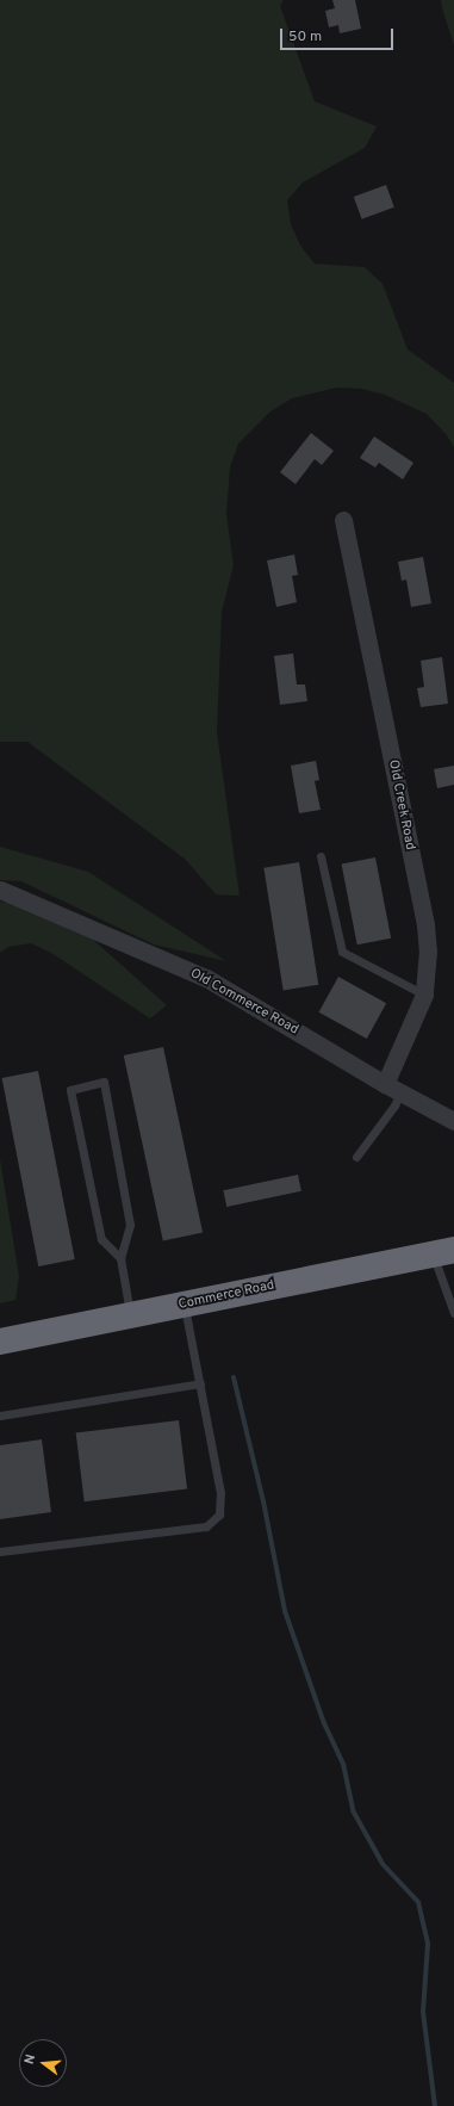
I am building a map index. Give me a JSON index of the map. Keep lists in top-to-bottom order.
{
  "streets": {
    "highway": ["Commerce Road"],
    "street": ["Old Creek Road", "Old Commerce Road"]
  },
  "crossings": [
    ["Old Creek Road", "Old Commerce Road"]
  ],
  "scale_bar": "50 m",
  "north": "left"
}
